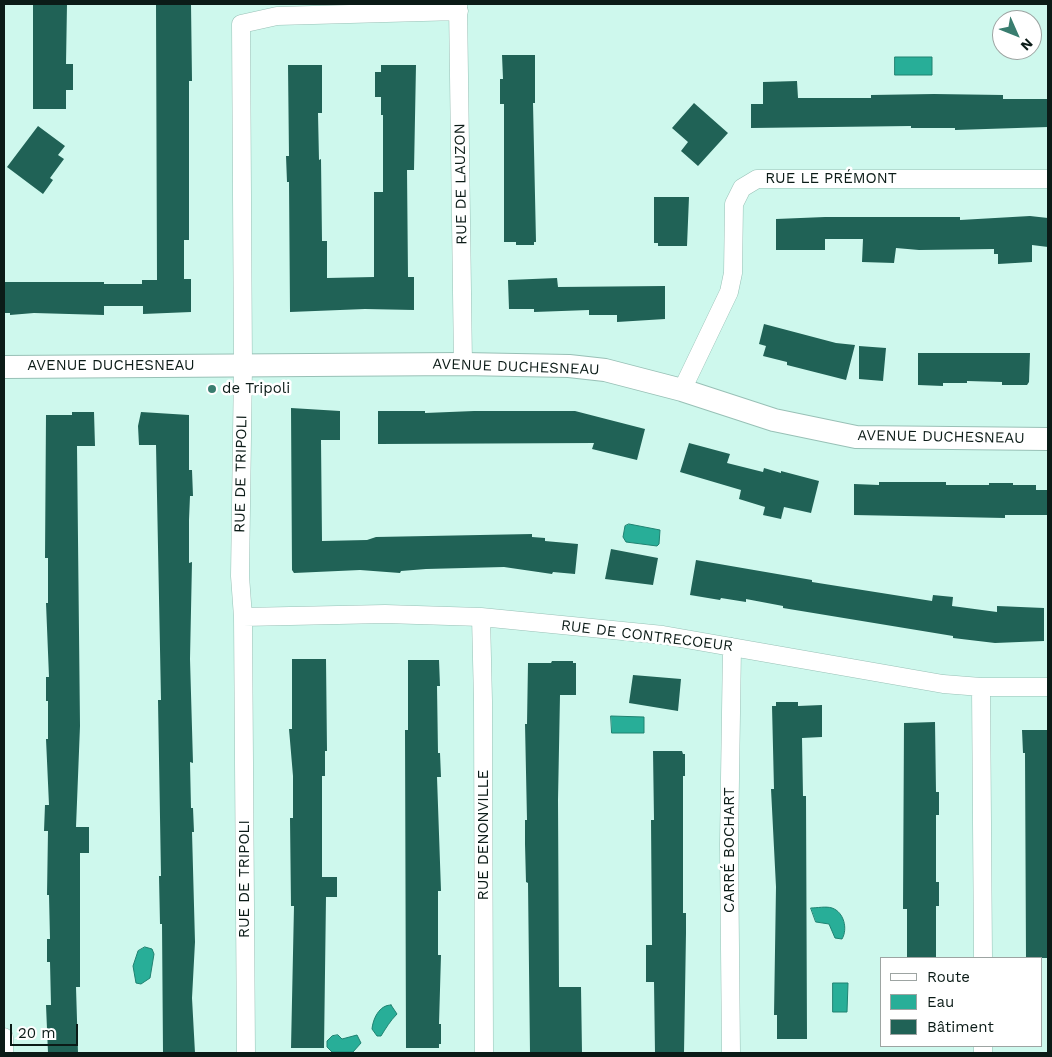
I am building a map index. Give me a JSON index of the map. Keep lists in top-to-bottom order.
{
  "streets": {
    "street": [
      "RUE LE PRÉMONT",
      "RUE DE LAUZON",
      "AVENUE DUCHESNEAU",
      "RUE DE TRIPOLI",
      "RUE DE CONTRECOEUR",
      "RUE DENONVILLE",
      "CARRÉ BOCHART"
    ]
  },
  "crossings": [
    ["RUE LE PRÉMONT", "AVENUE DUCHESNEAU"],
    ["RUE DE LAUZON", "AVENUE DUCHESNEAU"],
    ["RUE DE LAUZON", "RUE DE TRIPOLI"],
    ["AVENUE DUCHESNEAU", "RUE DE TRIPOLI"],
    ["RUE DE TRIPOLI", "RUE DE CONTRECOEUR"],
    ["RUE DE CONTRECOEUR", "RUE DENONVILLE"],
    ["RUE DE CONTRECOEUR", "CARRÉ BOCHART"]
  ],
  "places": ["de Tripoli"],
  "legend": ["Route", "Eau", "Bâtiment"],
  "scale_bar": "20 m",
  "north": "bottom right"
}
